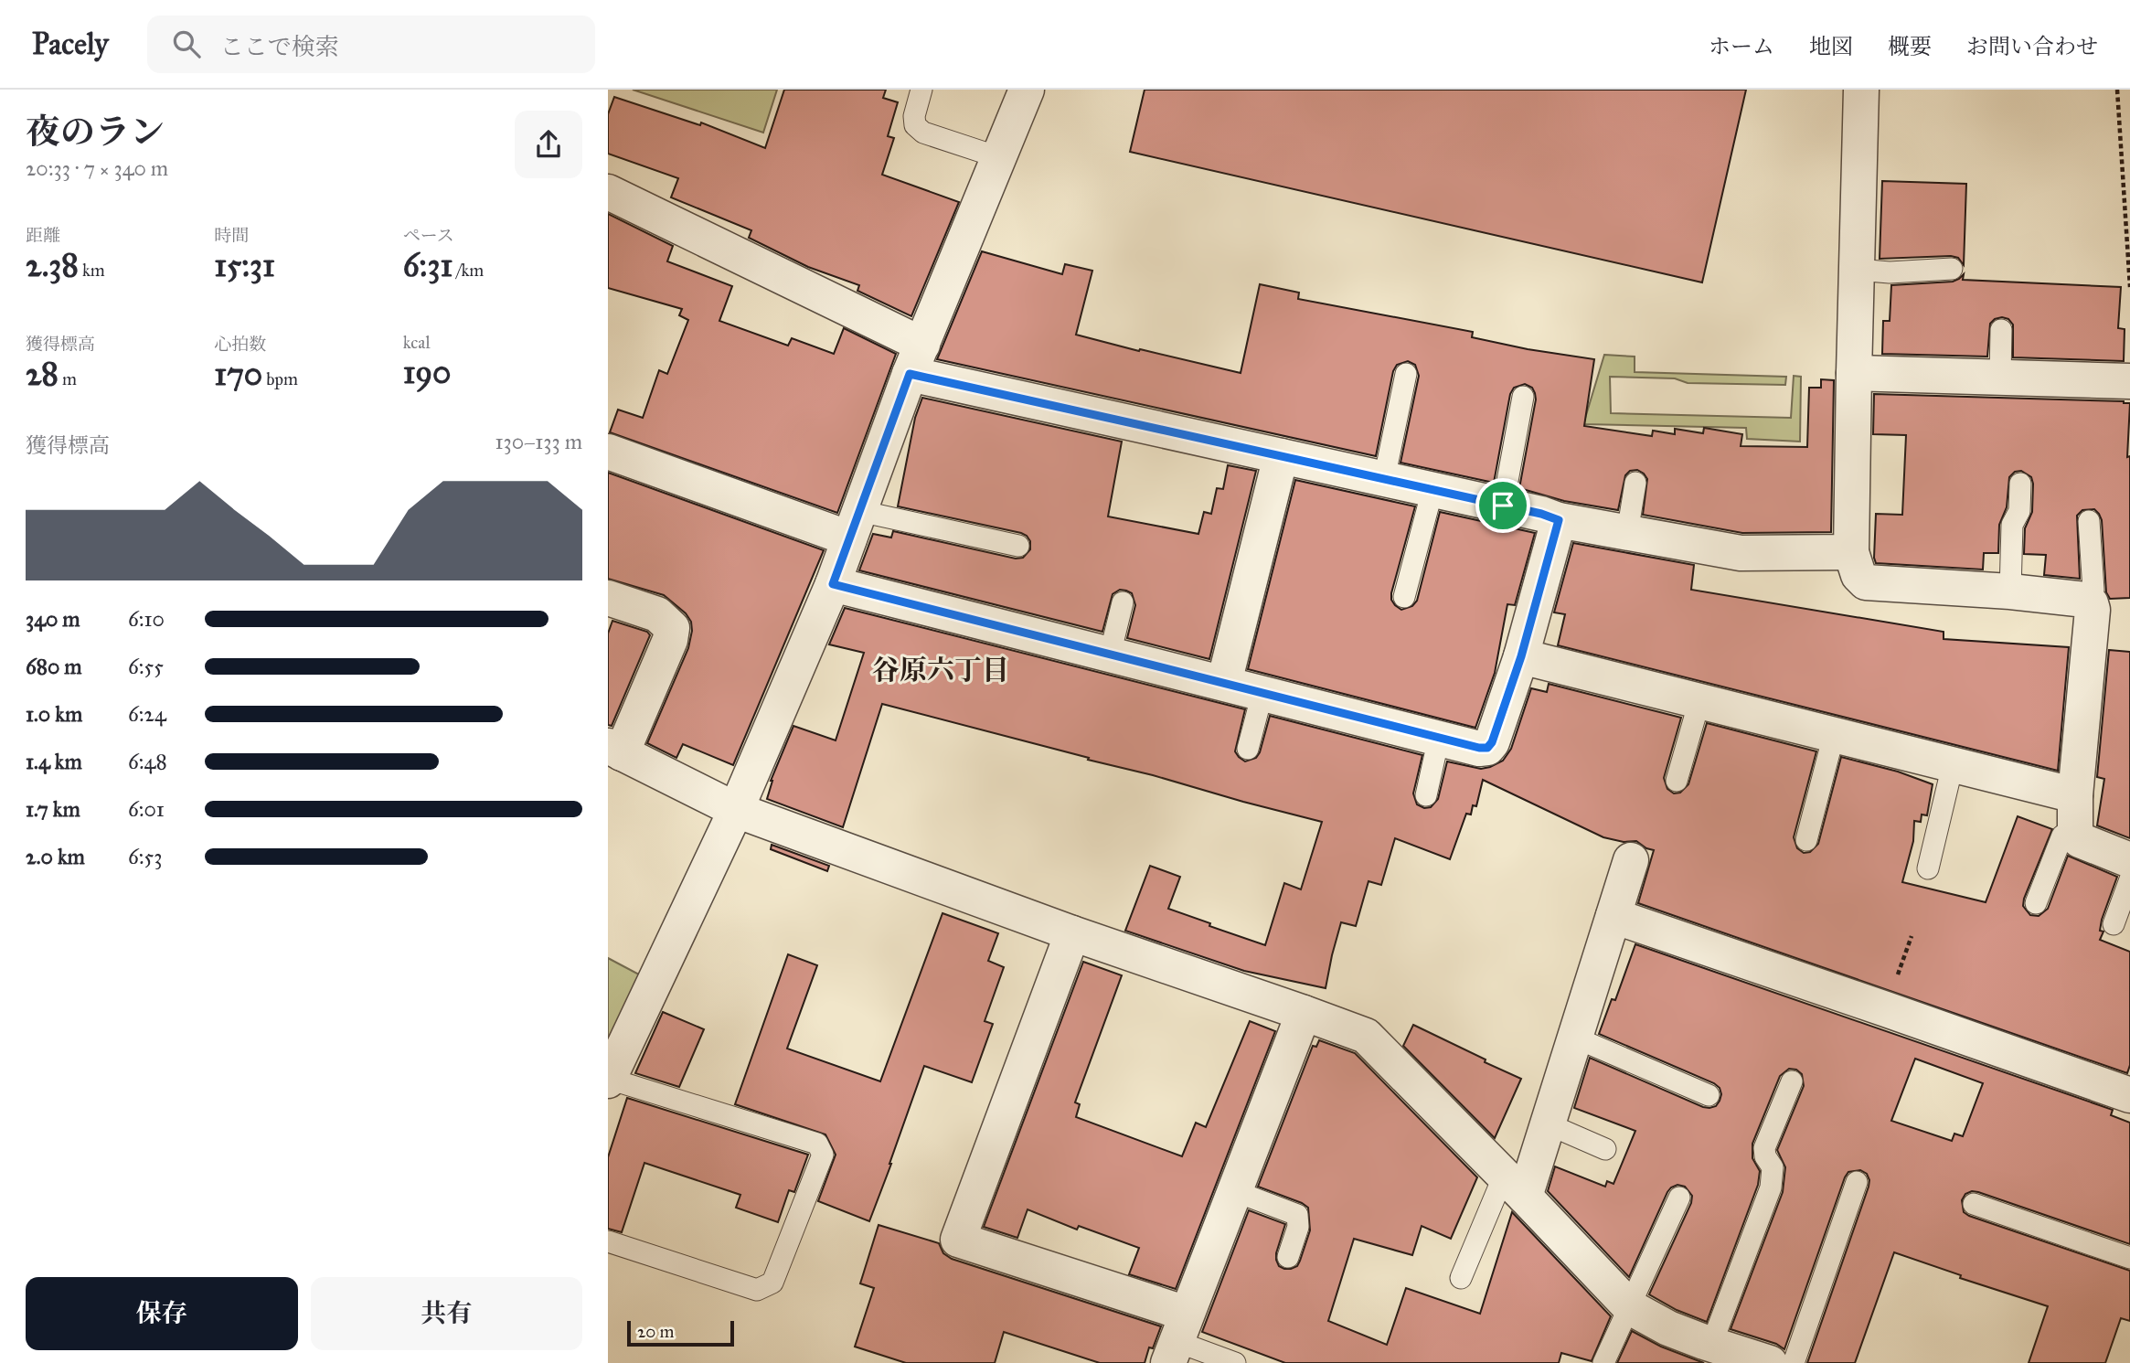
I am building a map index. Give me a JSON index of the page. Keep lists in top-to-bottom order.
{
  "districts": ["谷原六丁目"],
  "scale_bar": "20 m",
  "page": {
    "header": "Pacely",
    "search": "ここで検索",
    "nav": [
      "ホーム",
      "地図",
      "概要",
      "お問い合わせ"
    ],
    "heading": ["夜のラン", "20:33 · 7 × 340 m"],
    "stats": [
      ["距離", "2.38 km"],
      ["時間", "15:31"],
      ["ペース", "6:31 /km"],
      ["獲得標高", "28 m"],
      ["心拍数", "170 bpm"],
      ["kcal", "190"]
    ],
    "chart": ["獲得標高", "130–133 m"],
    "list": [
      {
        "name": "340 m",
        "note": "6:10"
      },
      {
        "name": "680 m",
        "note": "6:55"
      },
      {
        "name": "1.0 km",
        "note": "6:24"
      },
      {
        "name": "1.4 km",
        "note": "6:48"
      },
      {
        "name": "1.7 km",
        "note": "6:01"
      },
      {
        "name": "2.0 km",
        "note": "6:53"
      }
    ],
    "buttons": ["保存", "共有"],
    "scale": "20 m"
  }
}
